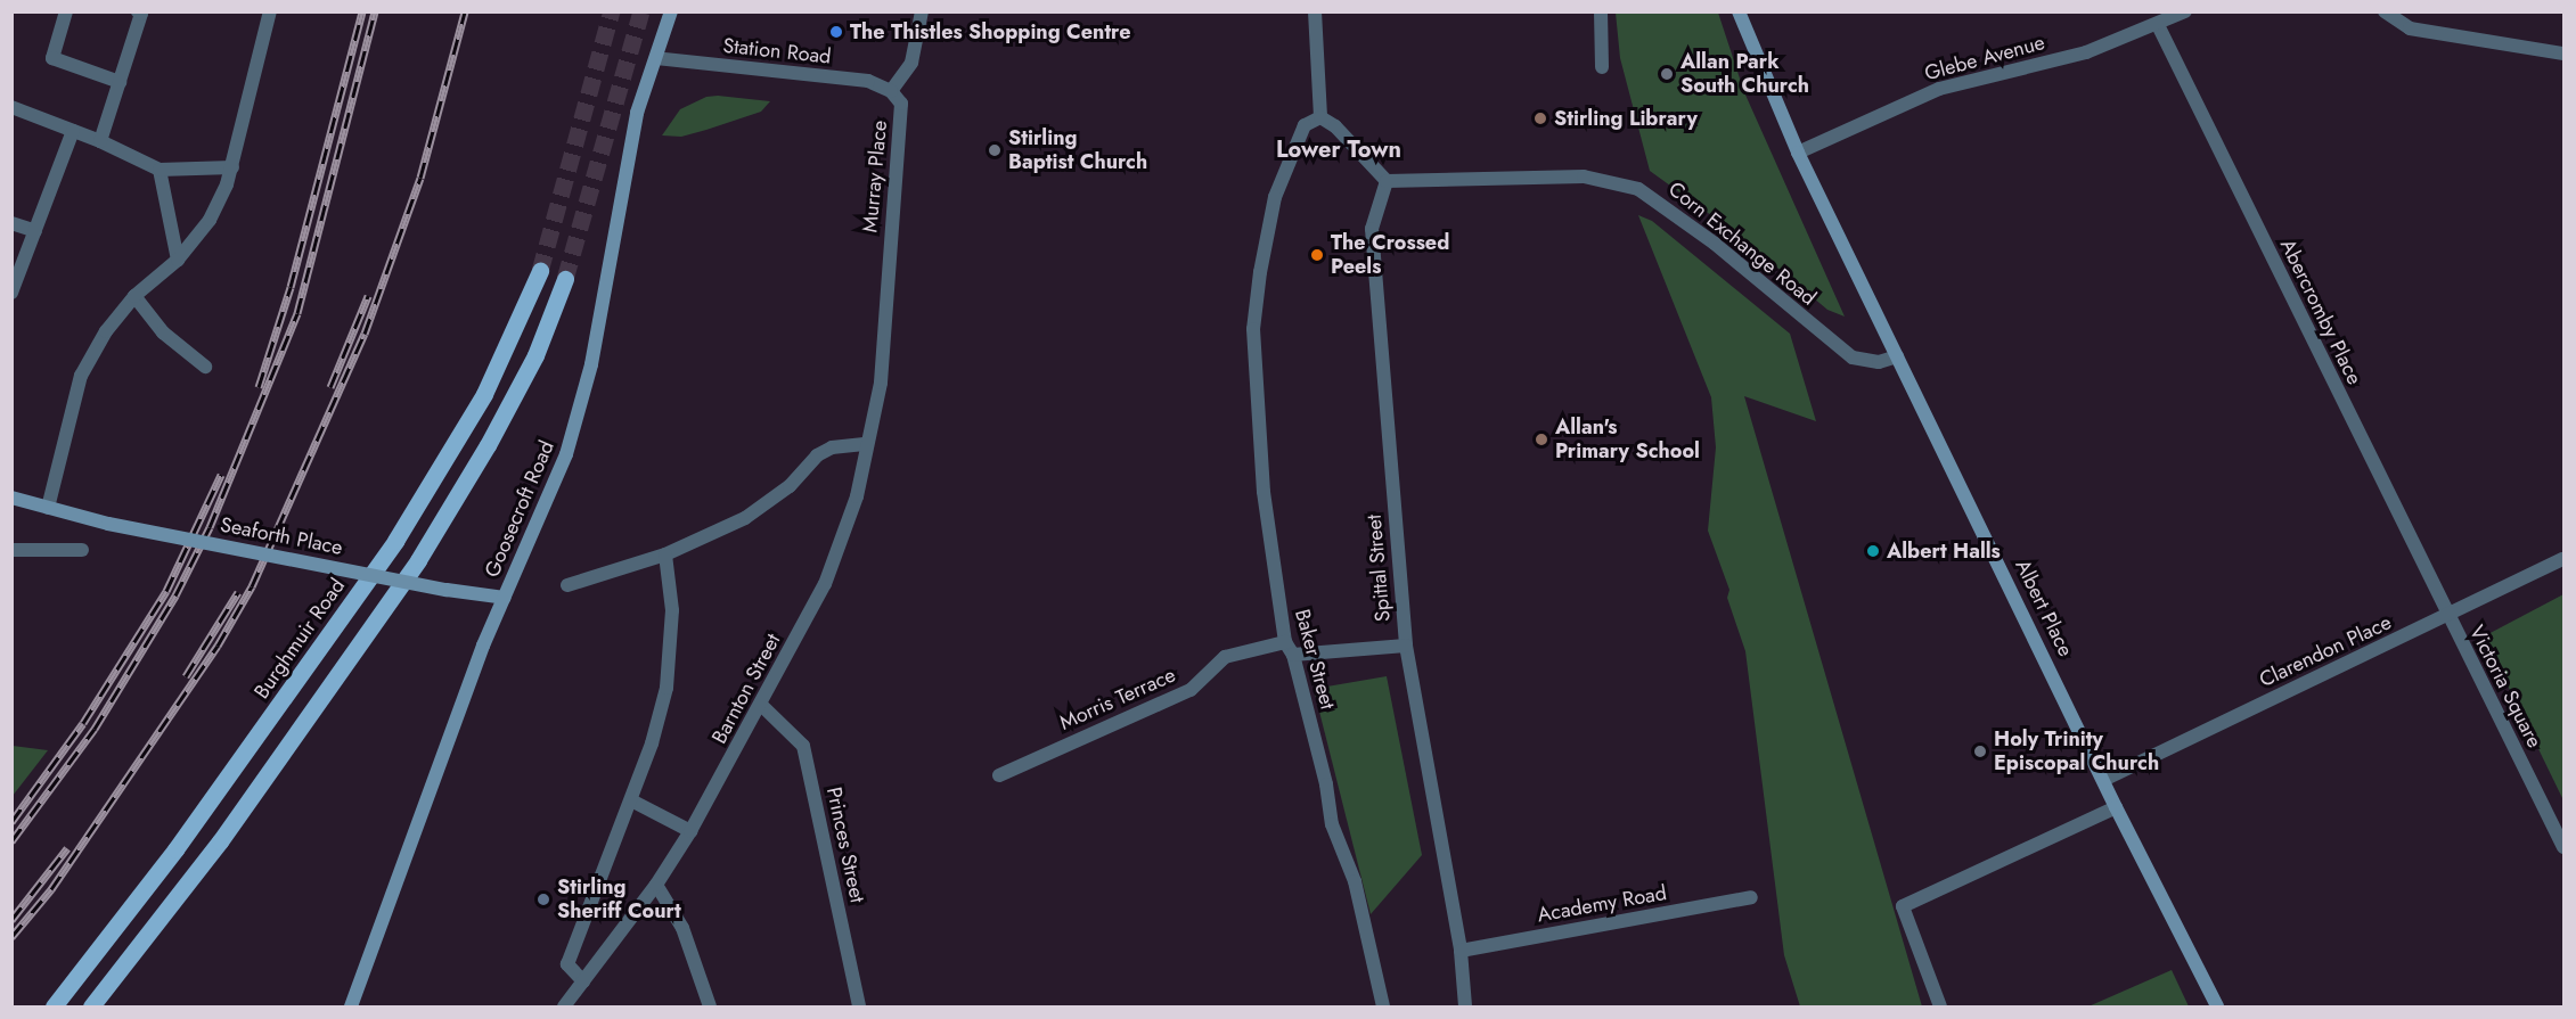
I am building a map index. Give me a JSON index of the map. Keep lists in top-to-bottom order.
{
  "streets": {
    "main road": ["Burghmuir Road"],
    "street": [
      "Station Road",
      "Glebe Avenue",
      "Murray Place",
      "Corn Exchange Road",
      "Abercromby Place",
      "Goosecroft Road",
      "Seaforth Place",
      "Spittal Street",
      "Albert Place",
      "Clarendon Place",
      "Baker Street",
      "Victoria Square",
      "Barnton Street",
      "Morris Terrace",
      "Princes Street",
      "Academy Road"
    ]
  },
  "crossings": [
    ["Station Road", "Murray Place"],
    ["Station Road", "Goosecroft Road"],
    ["Glebe Avenue", "Abercromby Place"],
    ["Glebe Avenue", "Albert Place"],
    ["Murray Place", "Barnton Street"],
    ["Corn Exchange Road", "Spittal Street"],
    ["Corn Exchange Road", "Albert Place"],
    ["Abercromby Place", "Clarendon Place"],
    ["Abercromby Place", "Victoria Square"],
    ["Goosecroft Road", "Seaforth Place"],
    ["Spittal Street", "Morris Terrace"],
    ["Spittal Street", "Academy Road"],
    ["Albert Place", "Clarendon Place"],
    ["Clarendon Place", "Victoria Square"],
    ["Baker Street", "Morris Terrace"],
    ["Barnton Street", "Princes Street"]
  ],
  "districts": ["Lower Town"],
  "places": [
    "The Thistles Shopping Centre",
    "Allan Park South Church",
    "Stirling Library",
    "Stirling Baptist Church",
    "The Crossed Peels",
    "Allan's Primary School",
    "Albert Halls",
    "Holy Trinity Episcopal Church",
    "Stirling Sheriff Court"
  ]
}
